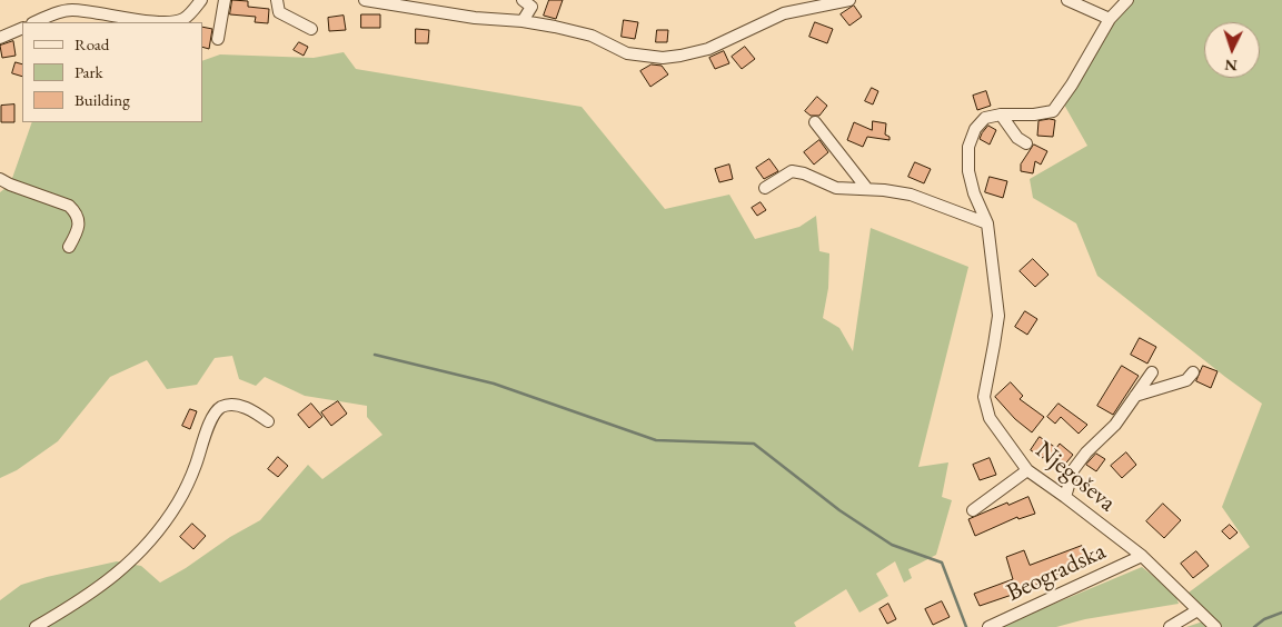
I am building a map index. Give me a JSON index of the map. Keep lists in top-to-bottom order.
{
  "streets": {
    "street": ["Njegoševa", "Beogradska"]
  },
  "crossings": [
    ["Njegoševa", "Beogradska"]
  ],
  "legend": ["Road", "Park", "Building"],
  "north": "bottom"
}
